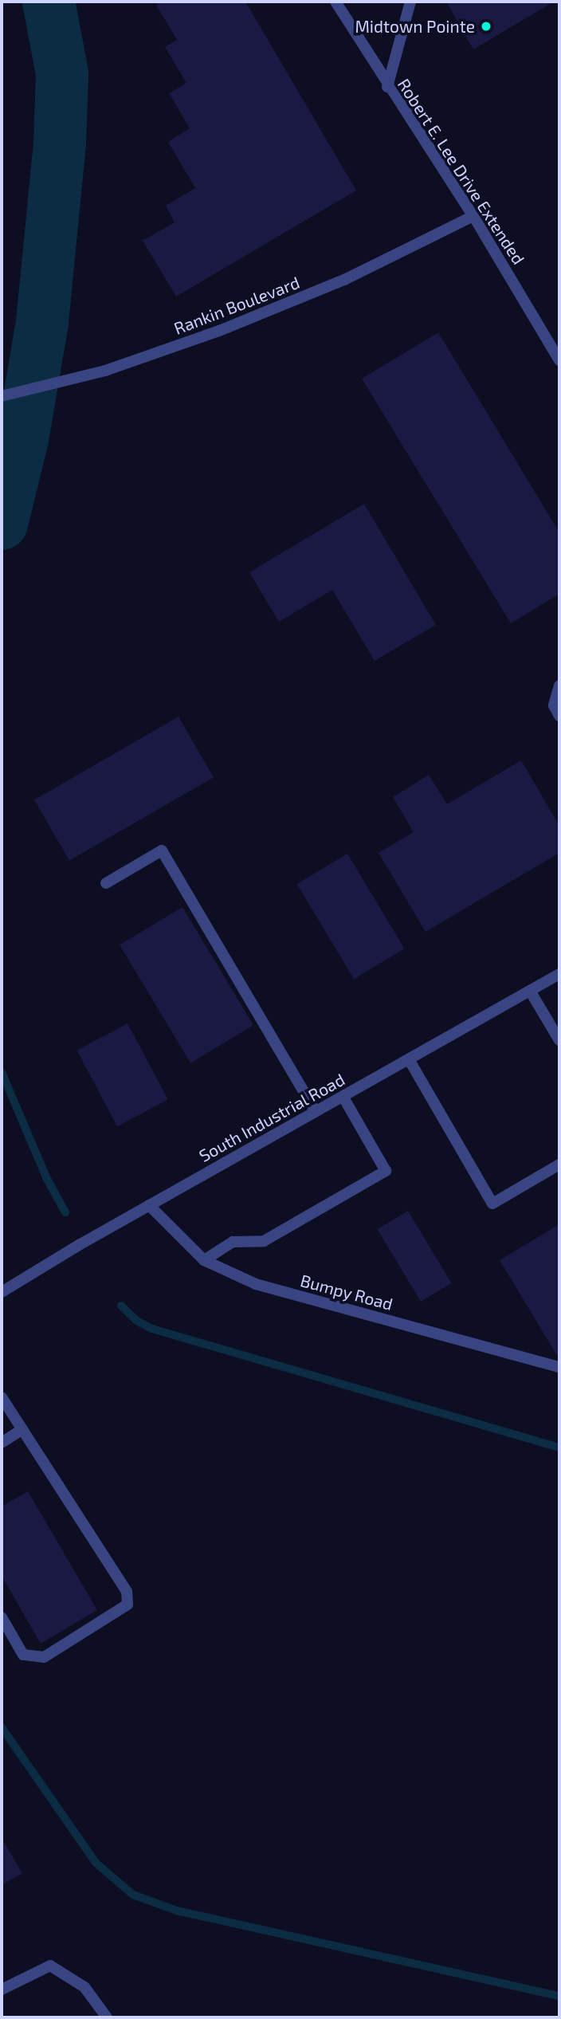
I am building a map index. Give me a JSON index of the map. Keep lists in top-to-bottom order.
{
  "streets": {
    "street": [
      "Robert E. Lee Drive Extended",
      "Rankin Boulevard",
      "South Industrial Road",
      "Bumpy Road"
    ]
  },
  "crossings": [
    ["Robert E. Lee Drive Extended", "Rankin Boulevard"],
    ["South Industrial Road", "Bumpy Road"]
  ],
  "places": ["Midtown Pointe"]
}
